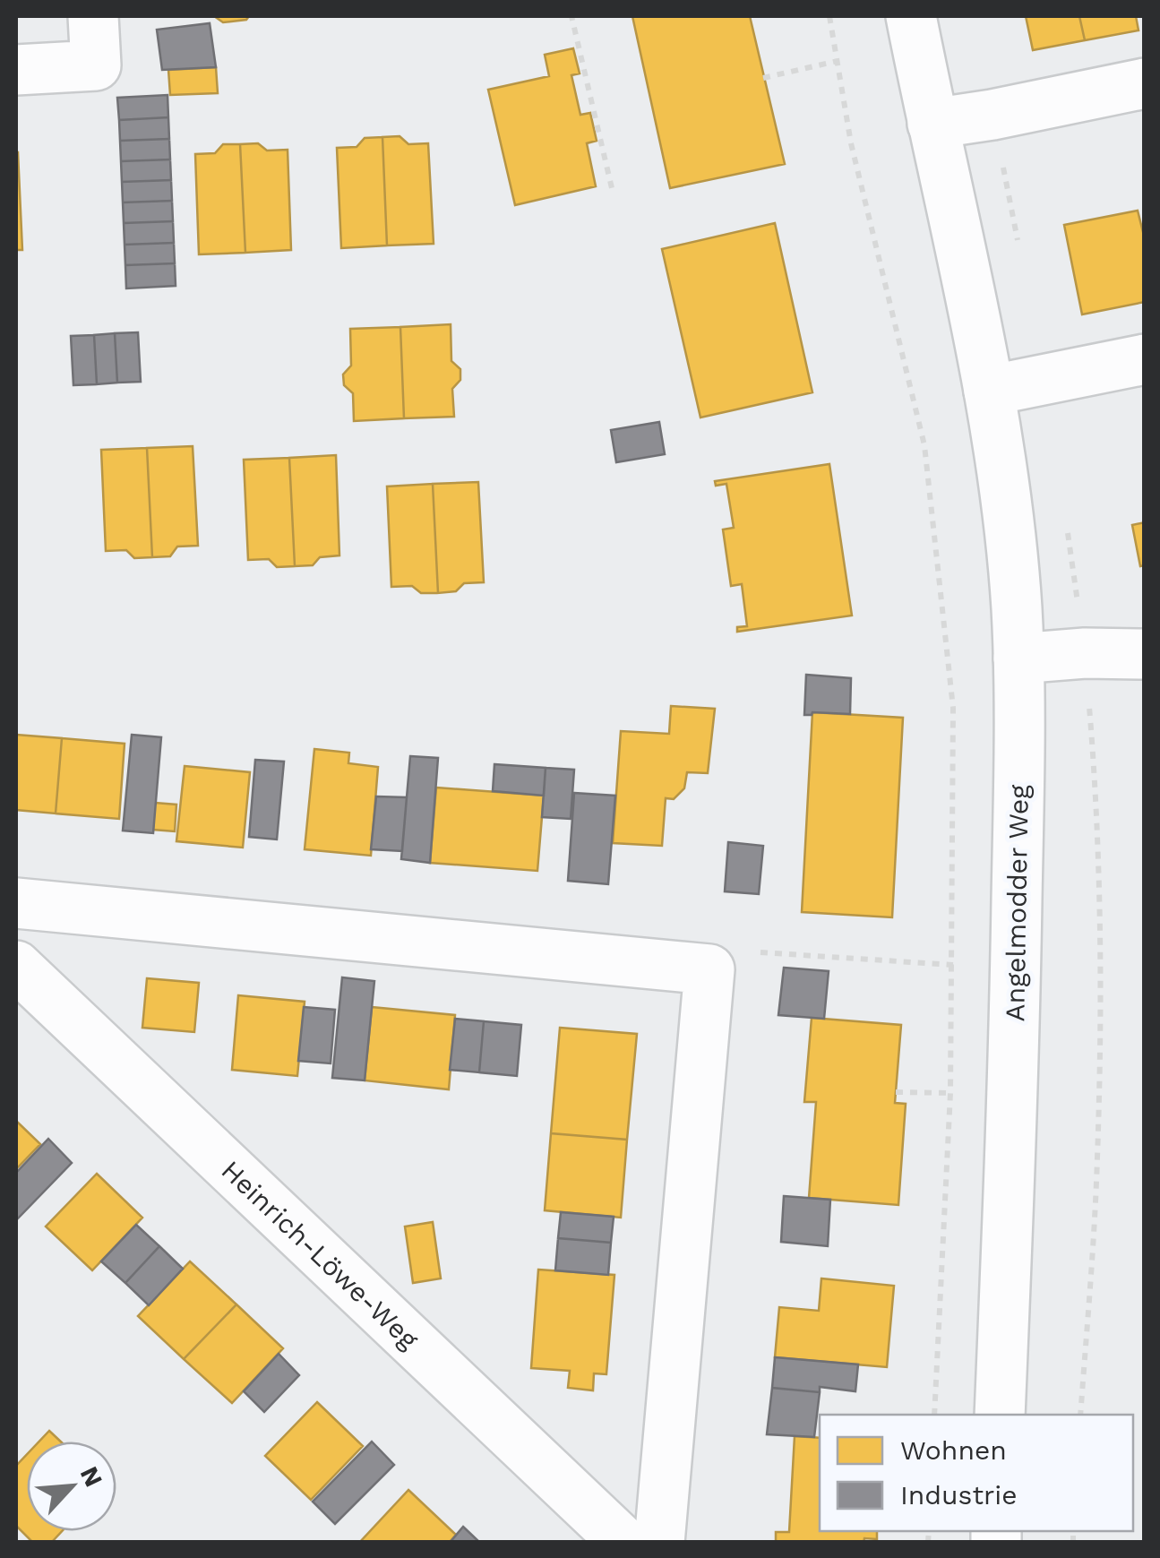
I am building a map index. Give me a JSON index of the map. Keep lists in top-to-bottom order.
{
  "streets": {
    "street": ["Angelmodder Weg", "Heinrich-Löwe-Weg"]
  },
  "legend": ["Wohnen", "Industrie"],
  "north": "top right"
}
